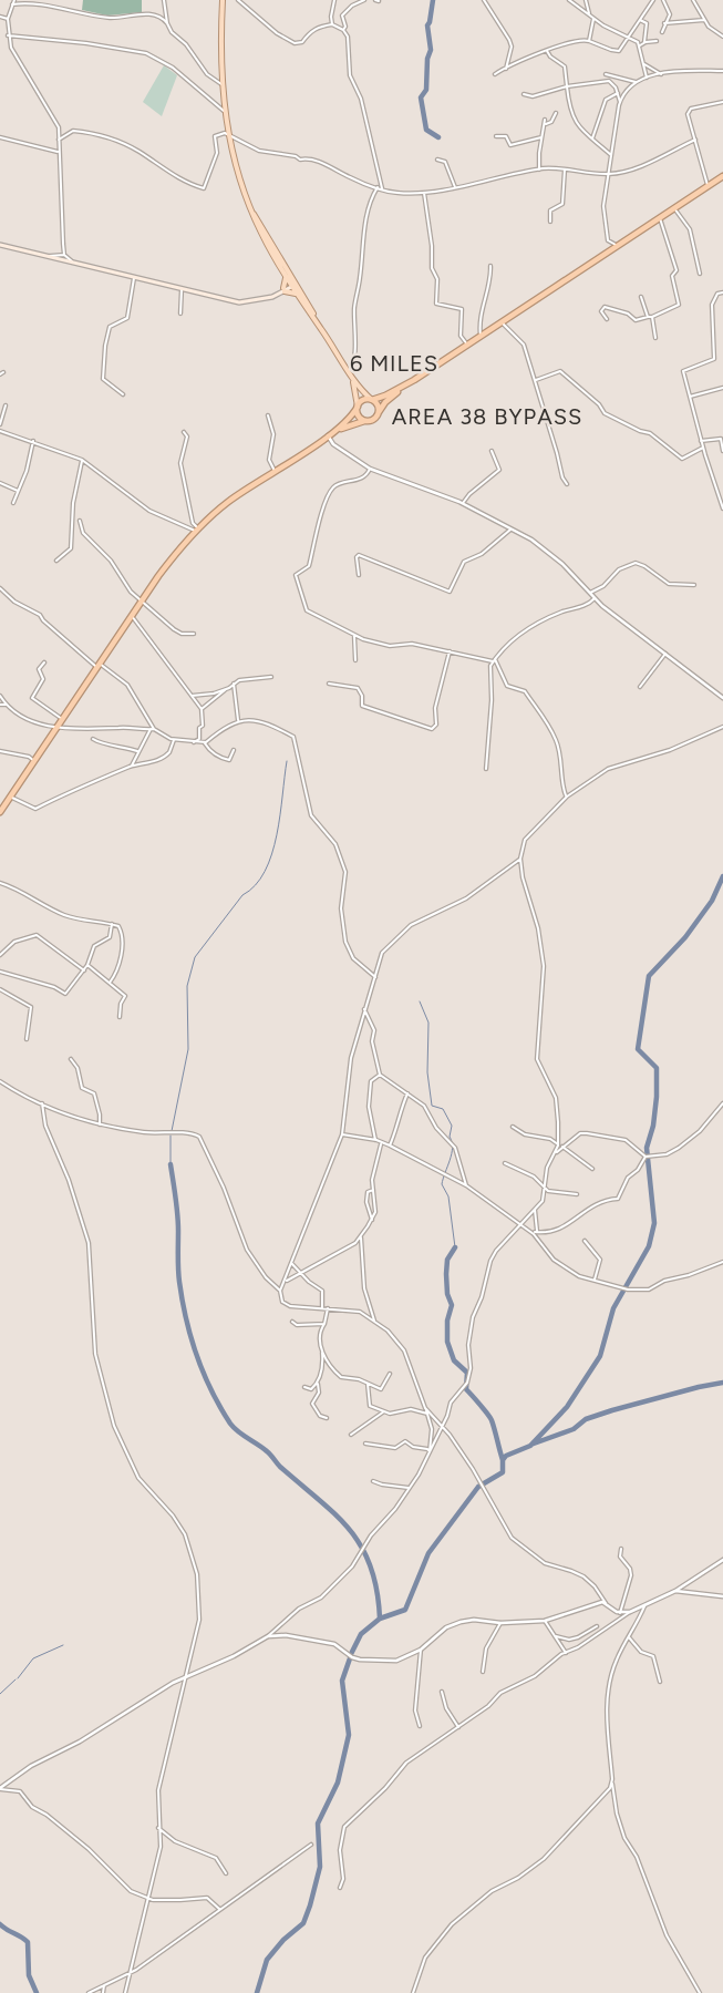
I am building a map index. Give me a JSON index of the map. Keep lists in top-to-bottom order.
{
  "districts": ["6 MILES", "AREA 38 BYPASS"]
}
